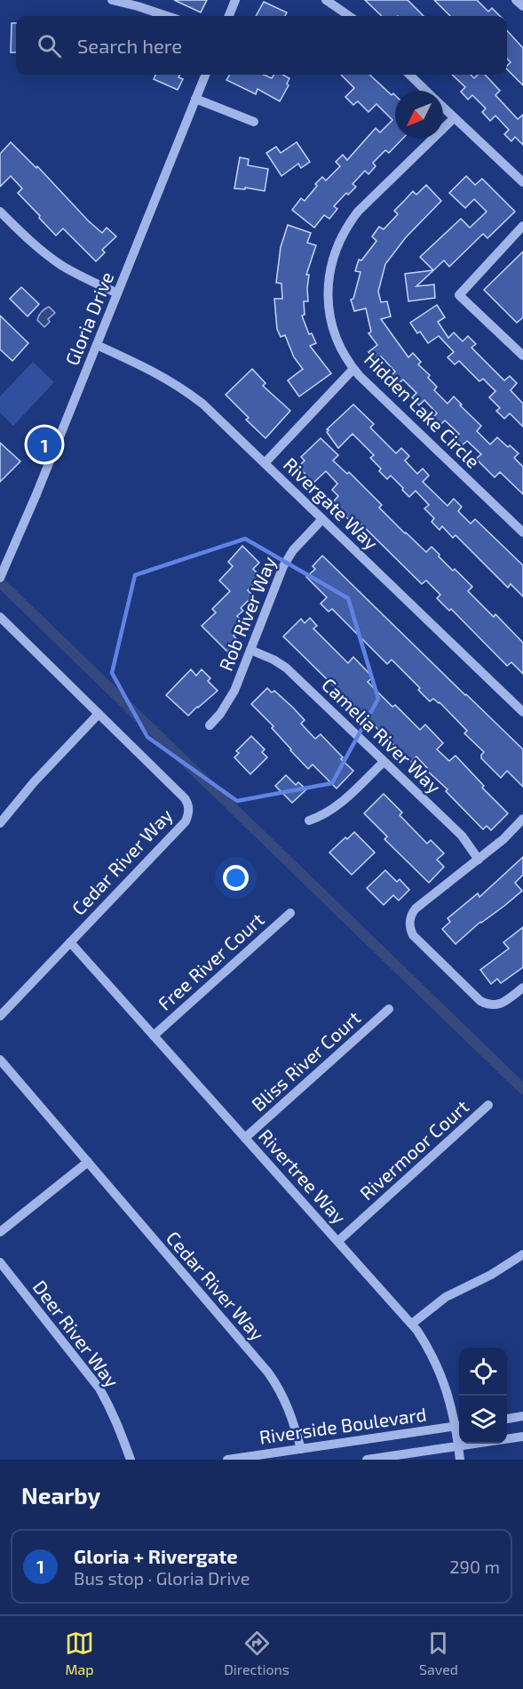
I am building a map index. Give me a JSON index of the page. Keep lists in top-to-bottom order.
{
  "streets": {
    "street": [
      "Gloria Drive",
      "Hidden Lake Circle",
      "Rivergate Way",
      "Rob River Way",
      "Camelia River Way",
      "Cedar River Way",
      "Free River Court",
      "Bliss River Court",
      "Rivermoor Court",
      "Rivertree Way",
      "Deer River Way",
      "Riverside Boulevard"
    ]
  },
  "crossings": [
    ["Gloria Drive", "Rivergate Way"],
    ["Rivergate Way", "Rob River Way"],
    ["Rob River Way", "Camelia River Way"],
    ["Cedar River Way", "Rivertree Way"],
    ["Cedar River Way", "Riverside Boulevard"],
    ["Free River Court", "Rivertree Way"],
    ["Bliss River Court", "Rivertree Way"],
    ["Rivermoor Court", "Rivertree Way"],
    ["Rivertree Way", "Riverside Boulevard"]
  ],
  "north": "bottom left",
  "page": {
    "search": "Search here",
    "pins": "1",
    "heading": "Nearby",
    "list": [
      {
        "mark": "1",
        "name": "Gloria + Rivergate",
        "note": "Bus stop · Gloria Drive",
        "value": "290 m"
      }
    ],
    "nav": ["Map", "Directions", "Saved"]
  }
}
